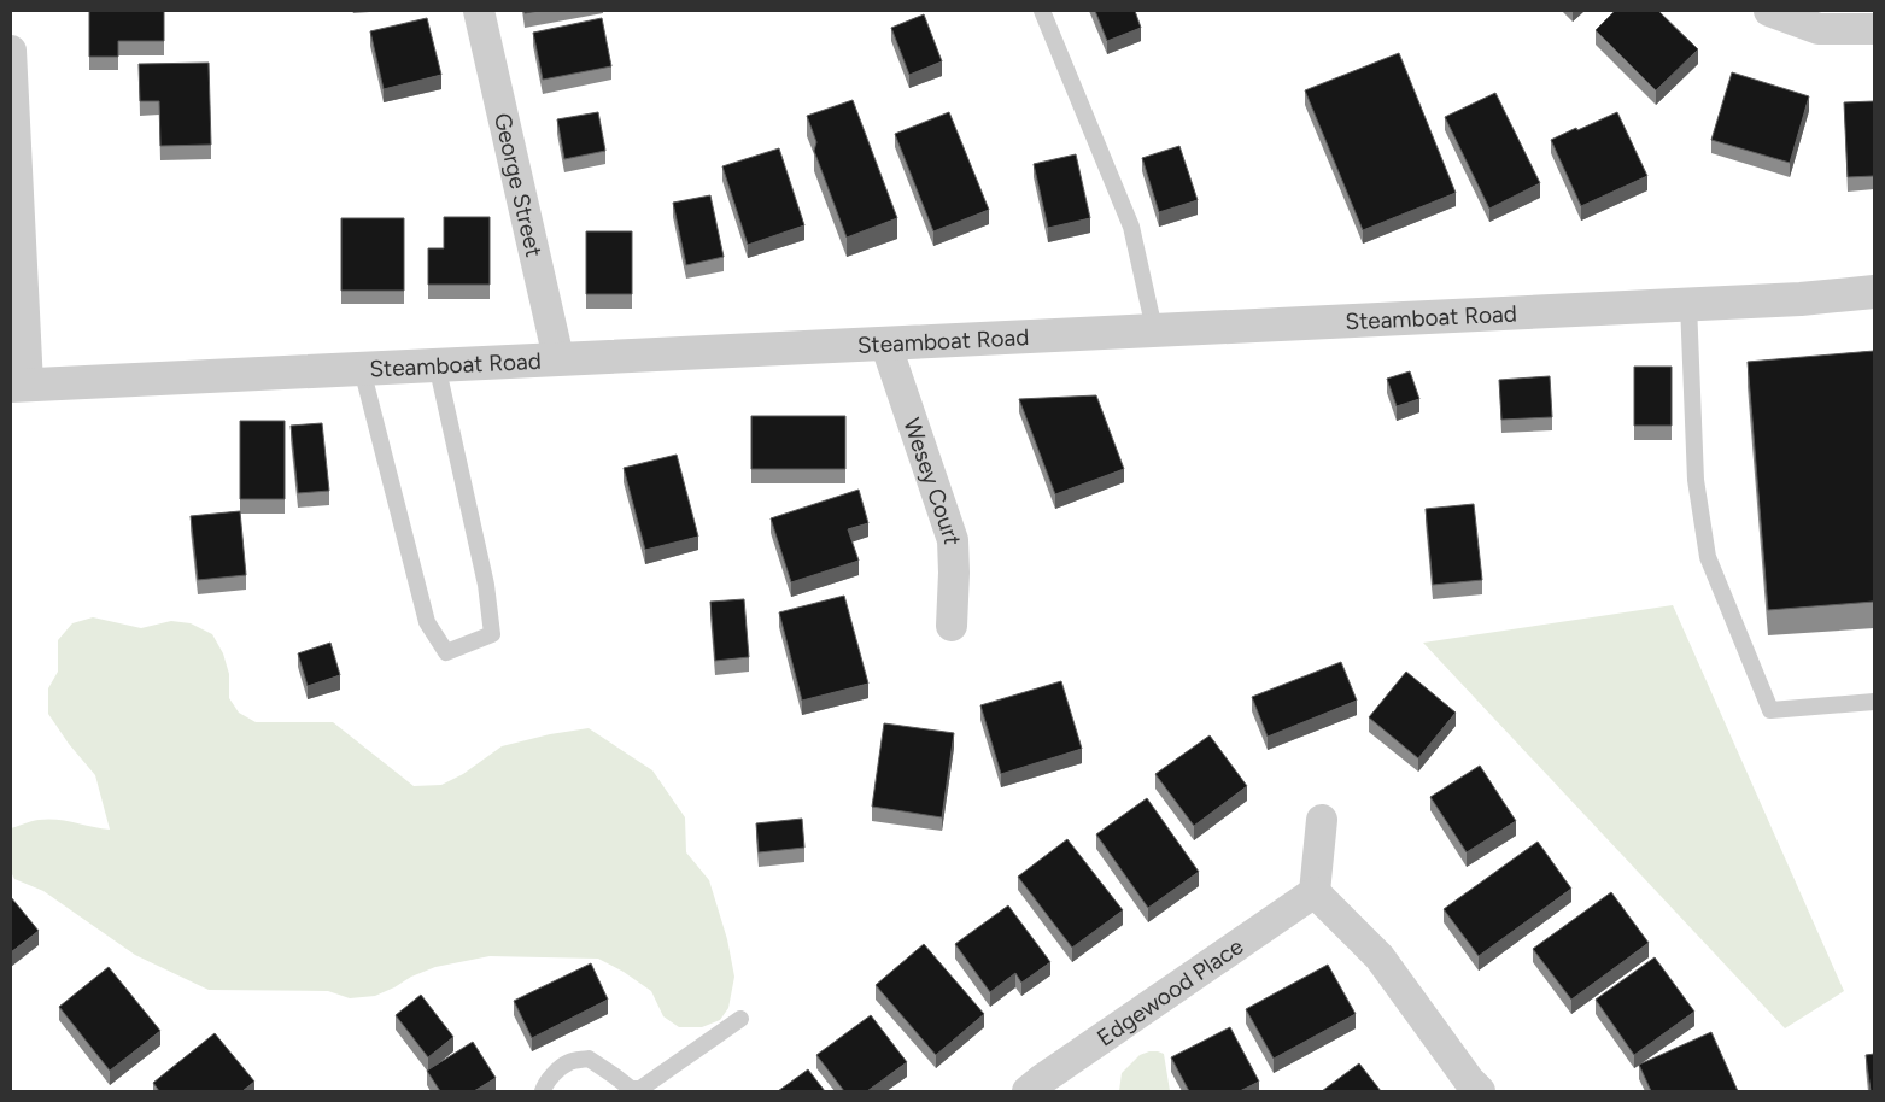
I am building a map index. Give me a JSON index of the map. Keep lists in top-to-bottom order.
{
  "streets": {
    "street": [
      "George Street",
      "Steamboat Road",
      "Wesey Court",
      "Edgewood Place"
    ]
  },
  "crossings": [
    ["George Street", "Steamboat Road"],
    ["Steamboat Road", "Wesey Court"]
  ]
}
